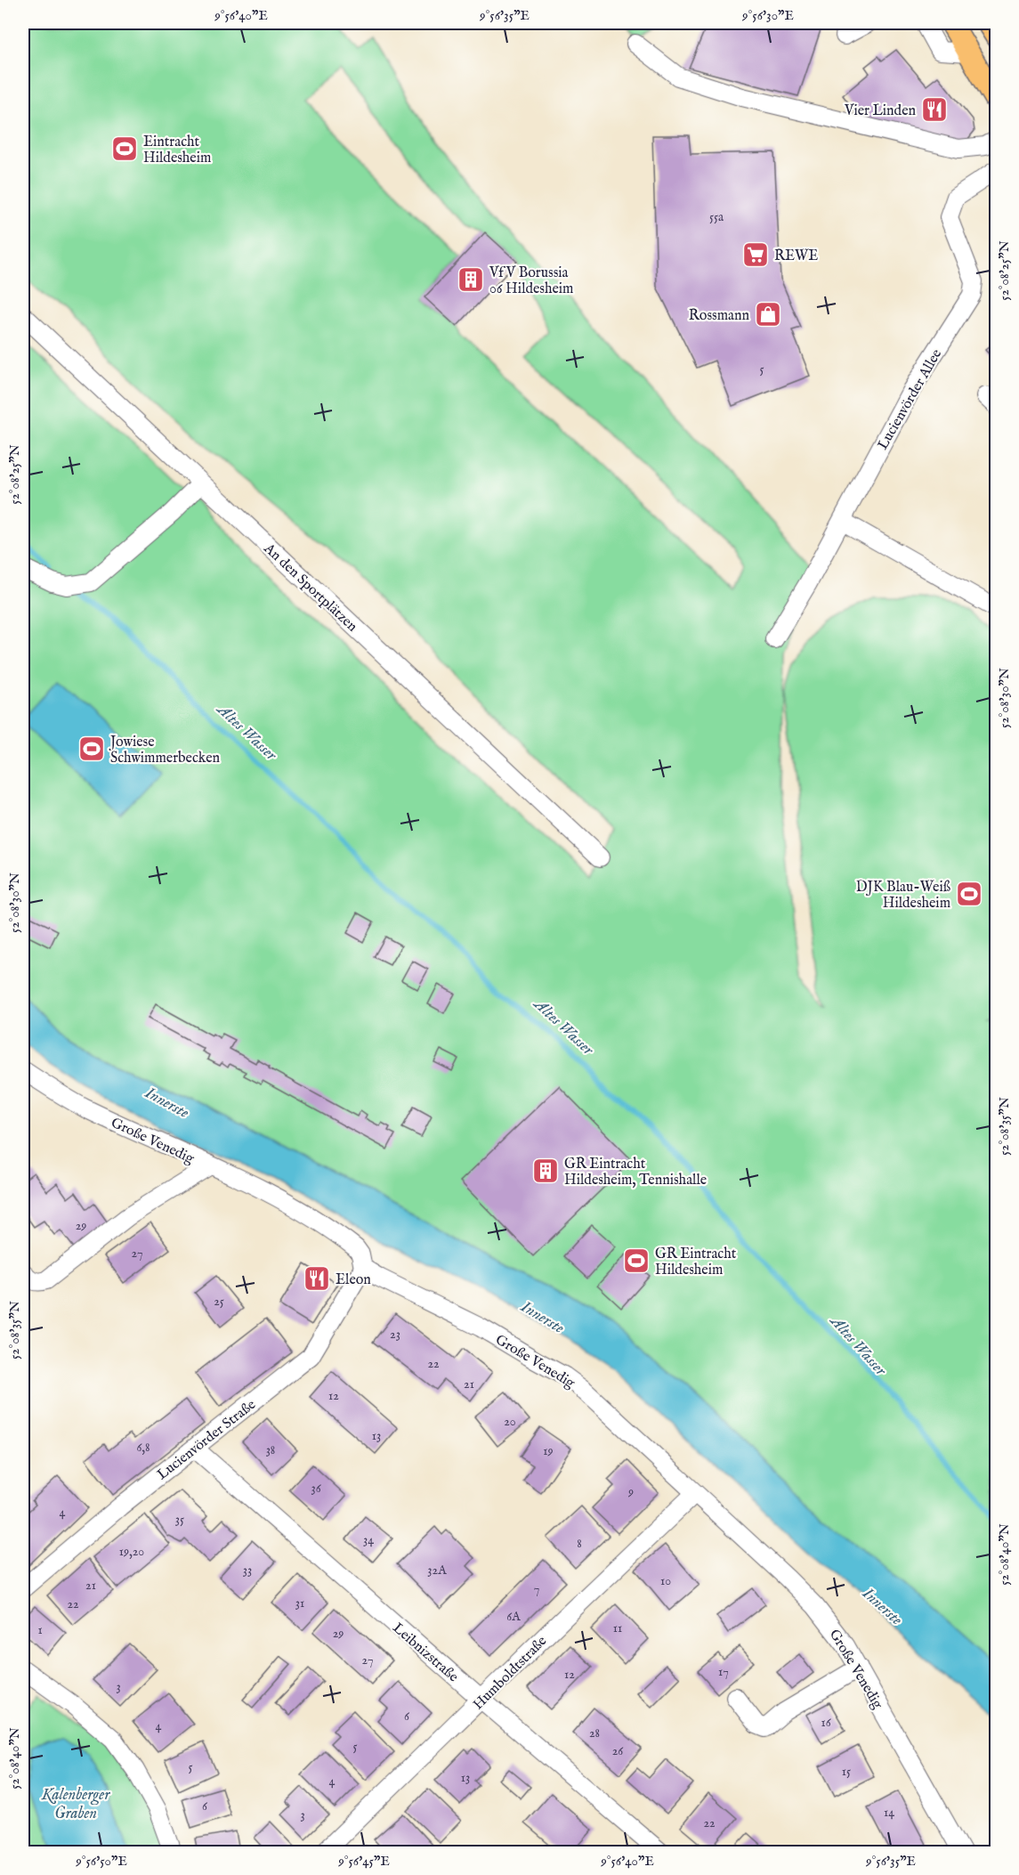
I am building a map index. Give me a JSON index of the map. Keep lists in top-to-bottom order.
{
  "streets": {
    "street": [
      "Lucienvörder Allee",
      "An den Sportplätzen",
      "Große Venedig",
      "Lucienvörder Straße",
      "Leibnizstraße",
      "Humboldtstraße"
    ]
  },
  "crossings": [
    ["Große Venedig", "Lucienvörder Straße"],
    ["Große Venedig", "Humboldtstraße"],
    ["Lucienvörder Straße", "Leibnizstraße"],
    ["Leibnizstraße", "Humboldtstraße"]
  ],
  "water": ["Altes Wasser", "Innerste", "Kalenberger Graben"],
  "places": {
    "restaurant": ["Vier Linden", "Eleon"],
    "sports": [
      "Eintracht Hildesheim",
      "Jowiese Schwimmerbecken",
      "DJK Blau-Weiß Hildesheim",
      "GR Eintracht Hildesheim"
    ],
    "supermarket": ["REWE"],
    "building": ["VfV Borussia 06 Hildesheim", "GR Eintracht Hildesheim, Tennishalle"],
    "shop": ["Rossmann"]
  },
  "house_numbers": [
    "55a",
    "5",
    "29",
    "27",
    "25",
    "23",
    "22",
    "21",
    "12",
    "20",
    "13",
    "6,8",
    "38",
    "19",
    "36",
    "9",
    "4",
    "35",
    "34",
    "8",
    "19,20",
    "33",
    "32A",
    "10",
    "21",
    "7",
    "31",
    "22",
    "6A",
    "11",
    "1",
    "29",
    "27",
    "17",
    "12",
    "3",
    "6",
    "16",
    "4",
    "28",
    "5",
    "26",
    "5",
    "15",
    "13",
    "4",
    "6",
    "14",
    "3",
    "22"
  ],
  "coordinates": [
    "9°56'40\"E",
    "9°56'35\"E",
    "9°56'30\"E",
    "52°08'25\"N",
    "52°08'30\"N",
    "52°08'35\"N",
    "52°08'40\"N",
    "9°56'50\"E",
    "9°56'45\"E"
  ]
}
